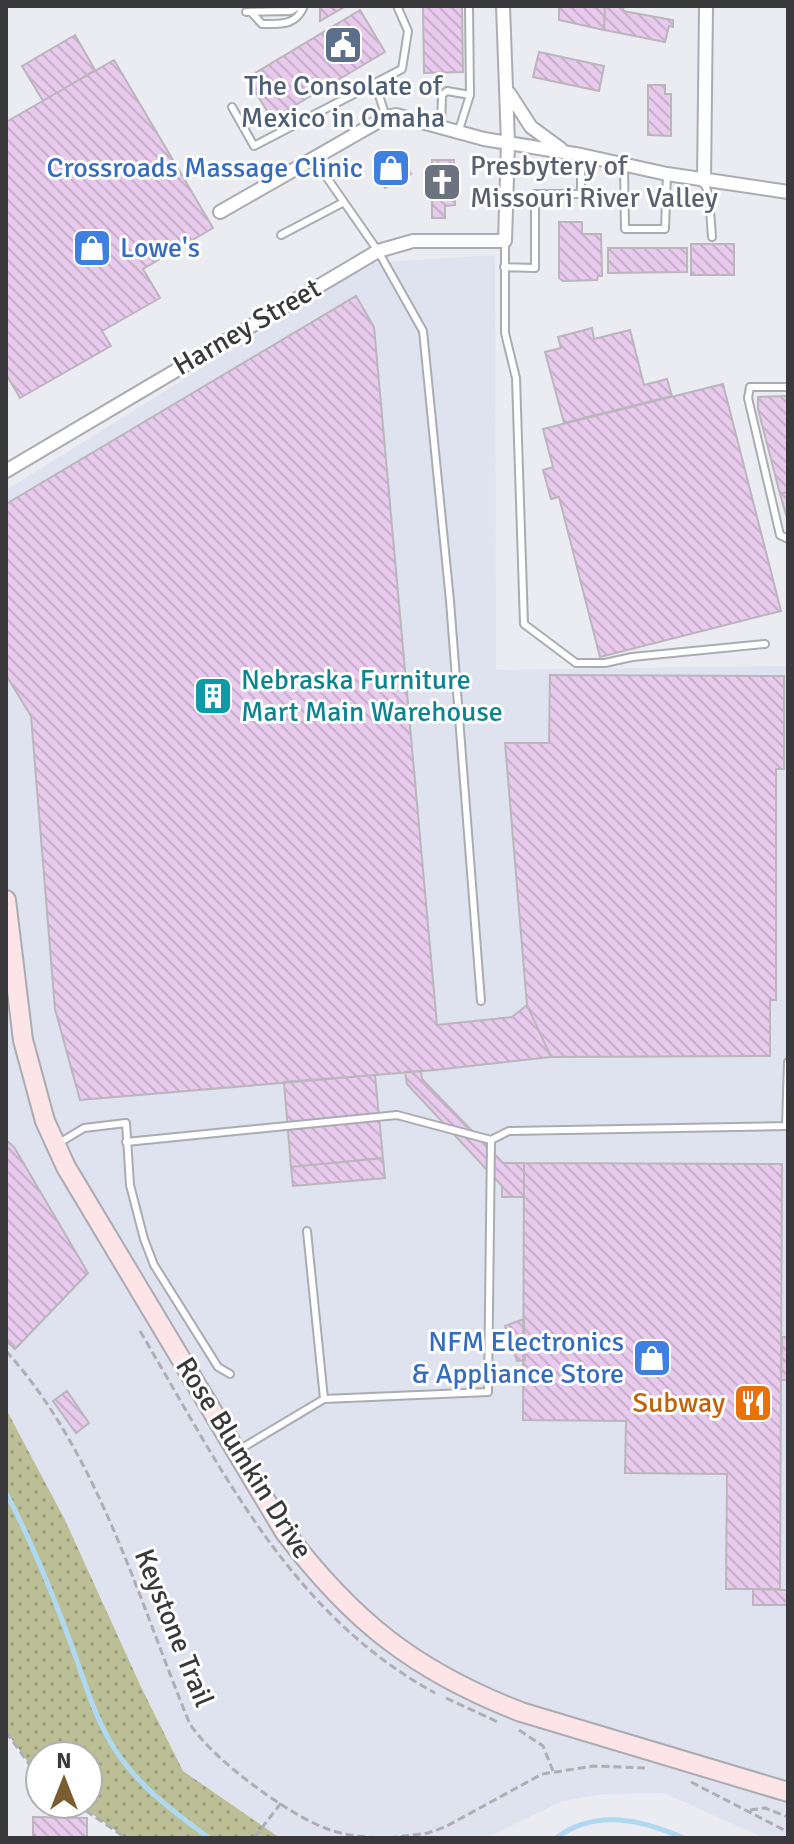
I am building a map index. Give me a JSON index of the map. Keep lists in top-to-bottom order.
{
  "streets": {
    "main road": ["Rose Blumkin Drive"],
    "street": ["Harney Street"],
    "path": ["Keystone Trail"]
  },
  "places": {
    "public building": ["The Consolate of Mexico in Omaha"],
    "shop": ["Crossroads Massage Clinic", "Lowe's", "NFM Electronics & Appliance Store"],
    "church": ["Presbytery of Missouri River Valley"],
    "building": ["Nebraska Furniture Mart Main Warehouse"],
    "restaurant": ["Subway"]
  },
  "north": "top"
}
